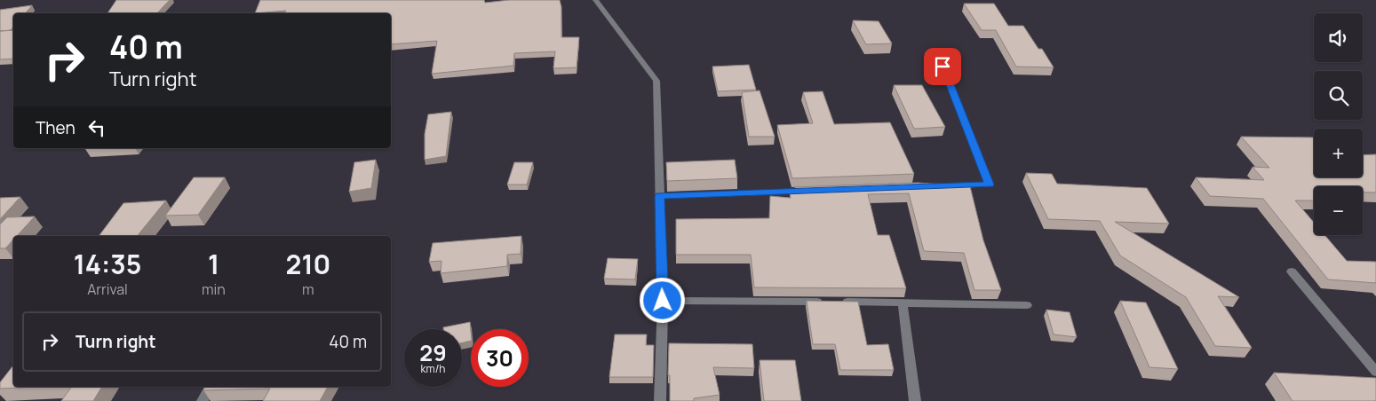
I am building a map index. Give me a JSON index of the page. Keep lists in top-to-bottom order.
{
  "page": {
    "map_buttons": ["+", "−"],
    "turn": ["40 m", "Turn right"],
    "then": "Then",
    "eta": [
      "14:35",
      "Arrival",
      "1",
      "min",
      "210",
      "m"
    ],
    "list": [
      {
        "name": "Turn right",
        "value": "40 m"
      }
    ],
    "speed": "29 km/h",
    "limit": "30"
  }
}
